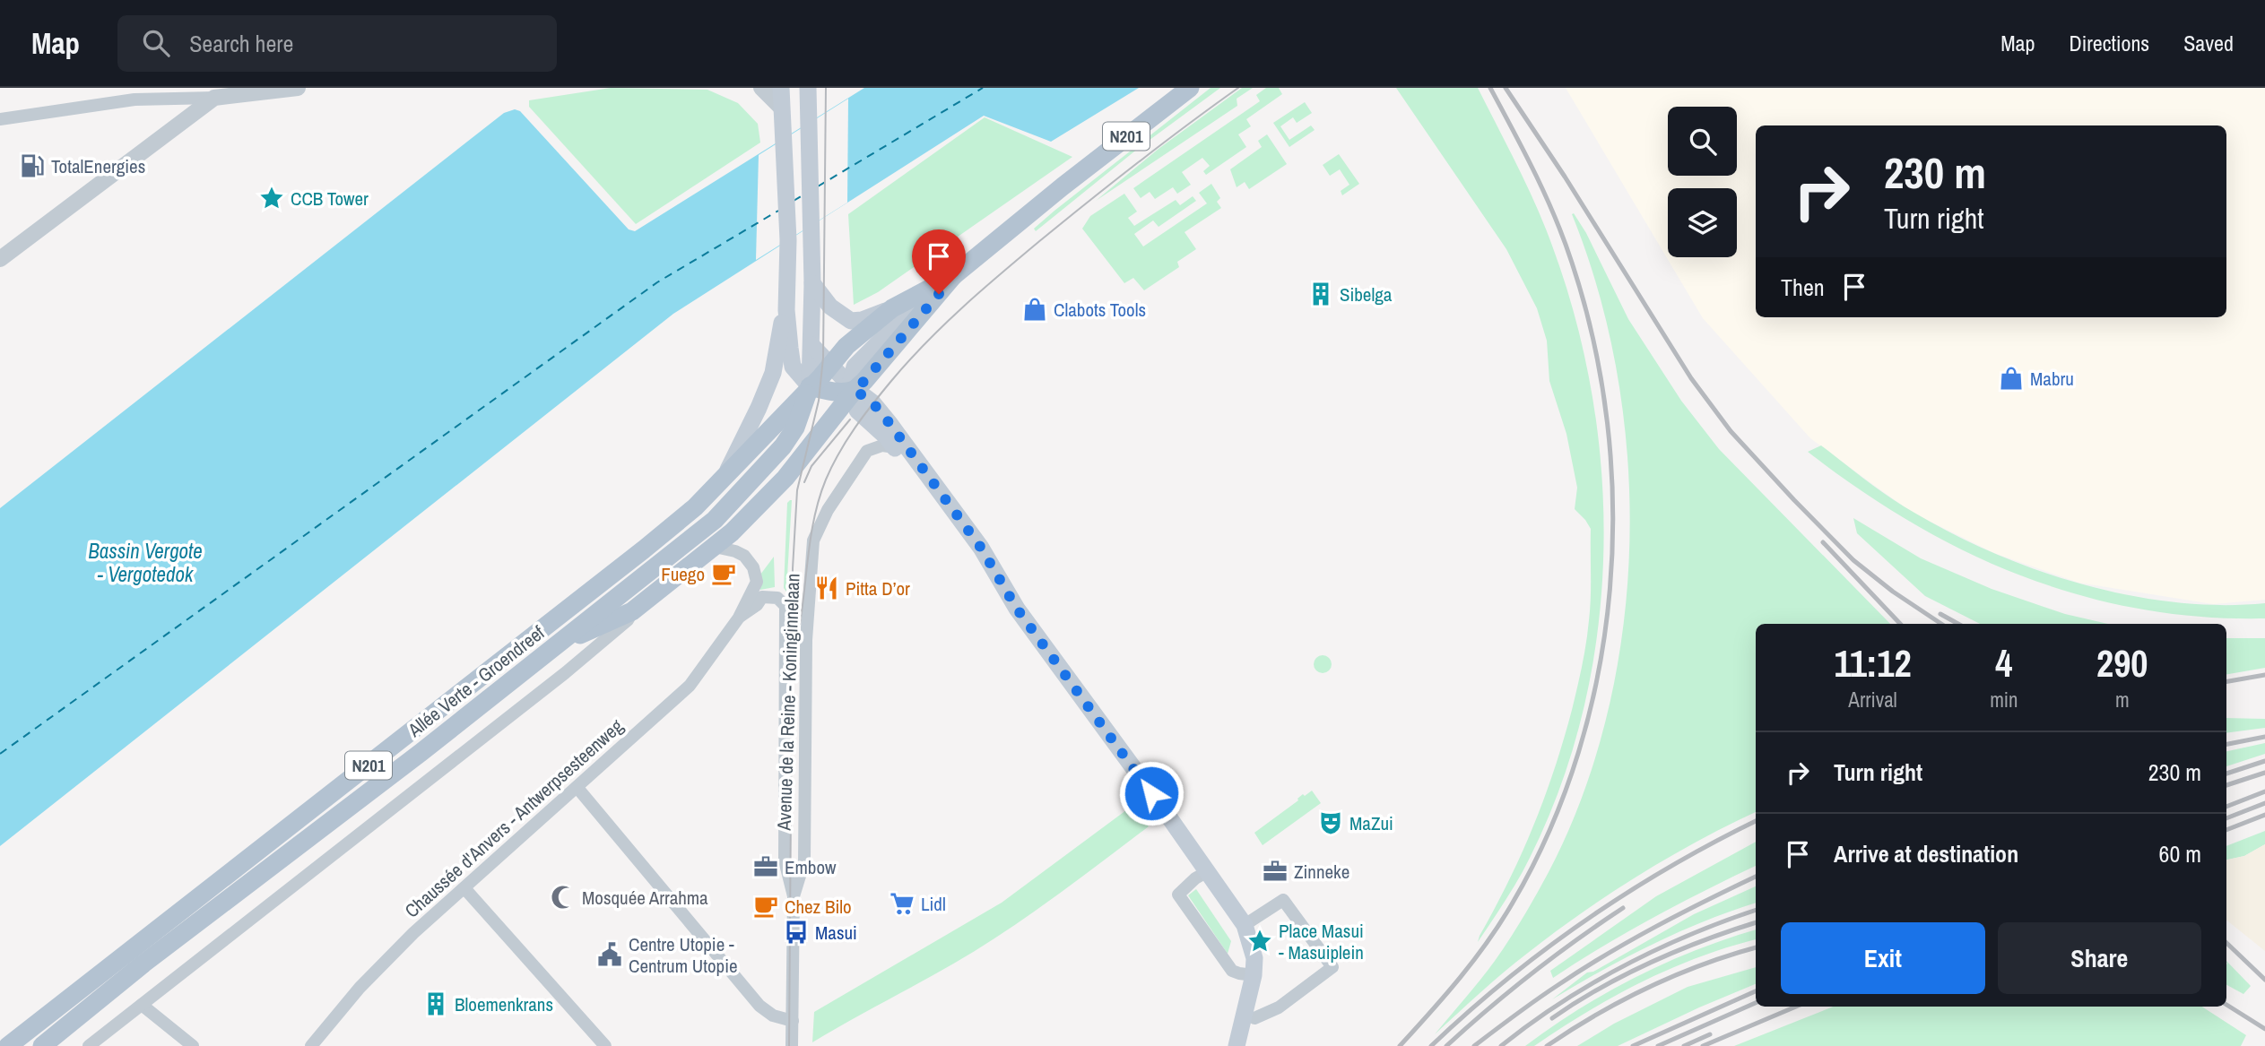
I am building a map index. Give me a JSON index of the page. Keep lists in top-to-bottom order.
{
  "streets": {
    "main road": ["N201", "Allée Verte - Groendreef"],
    "street": ["Avenue de la Reine - Koninginnelaan", "Chaussée d'Anvers - Antwerpsesteenweg"]
  },
  "crossings": [
    ["N201", "Allée Verte - Groendreef"],
    ["Avenue de la Reine - Koninginnelaan", "Chaussée d'Anvers - Antwerpsesteenweg"]
  ],
  "water": ["Bassin Vergote - Vergotedok"],
  "places": {
    "fuel station": ["TotalEnergies"],
    "place": ["CCB Tower", "Place Masui - Masuiplein"],
    "building": ["Sibelga", "Bloemenkrans"],
    "shop": ["Clabots Tools", "Mabru"],
    "cafe": ["Fuego", "Chez Bilo"],
    "restaurant": ["Pitta D’or"],
    "theatre": ["MaZui"],
    "office": ["Embow", "Zinneke"],
    "mosque": ["Mosquée Arrahma"],
    "supermarket": ["Lidl"],
    "bus stop": ["Masui"],
    "public building": ["Centre Utopie - Centrum Utopie"]
  },
  "page": {
    "header": "Map",
    "search": "Search here",
    "nav": ["Map", "Directions", "Saved"],
    "turn": ["230 m", "Turn right"],
    "then": "Then",
    "eta": [
      "11:12",
      "Arrival",
      "4",
      "min",
      "290",
      "m"
    ],
    "list": [
      {
        "name": "Turn right",
        "value": "230 m"
      },
      {
        "name": "Arrive at destination",
        "value": "60 m"
      }
    ],
    "buttons": ["Exit", "Share"]
  }
}
